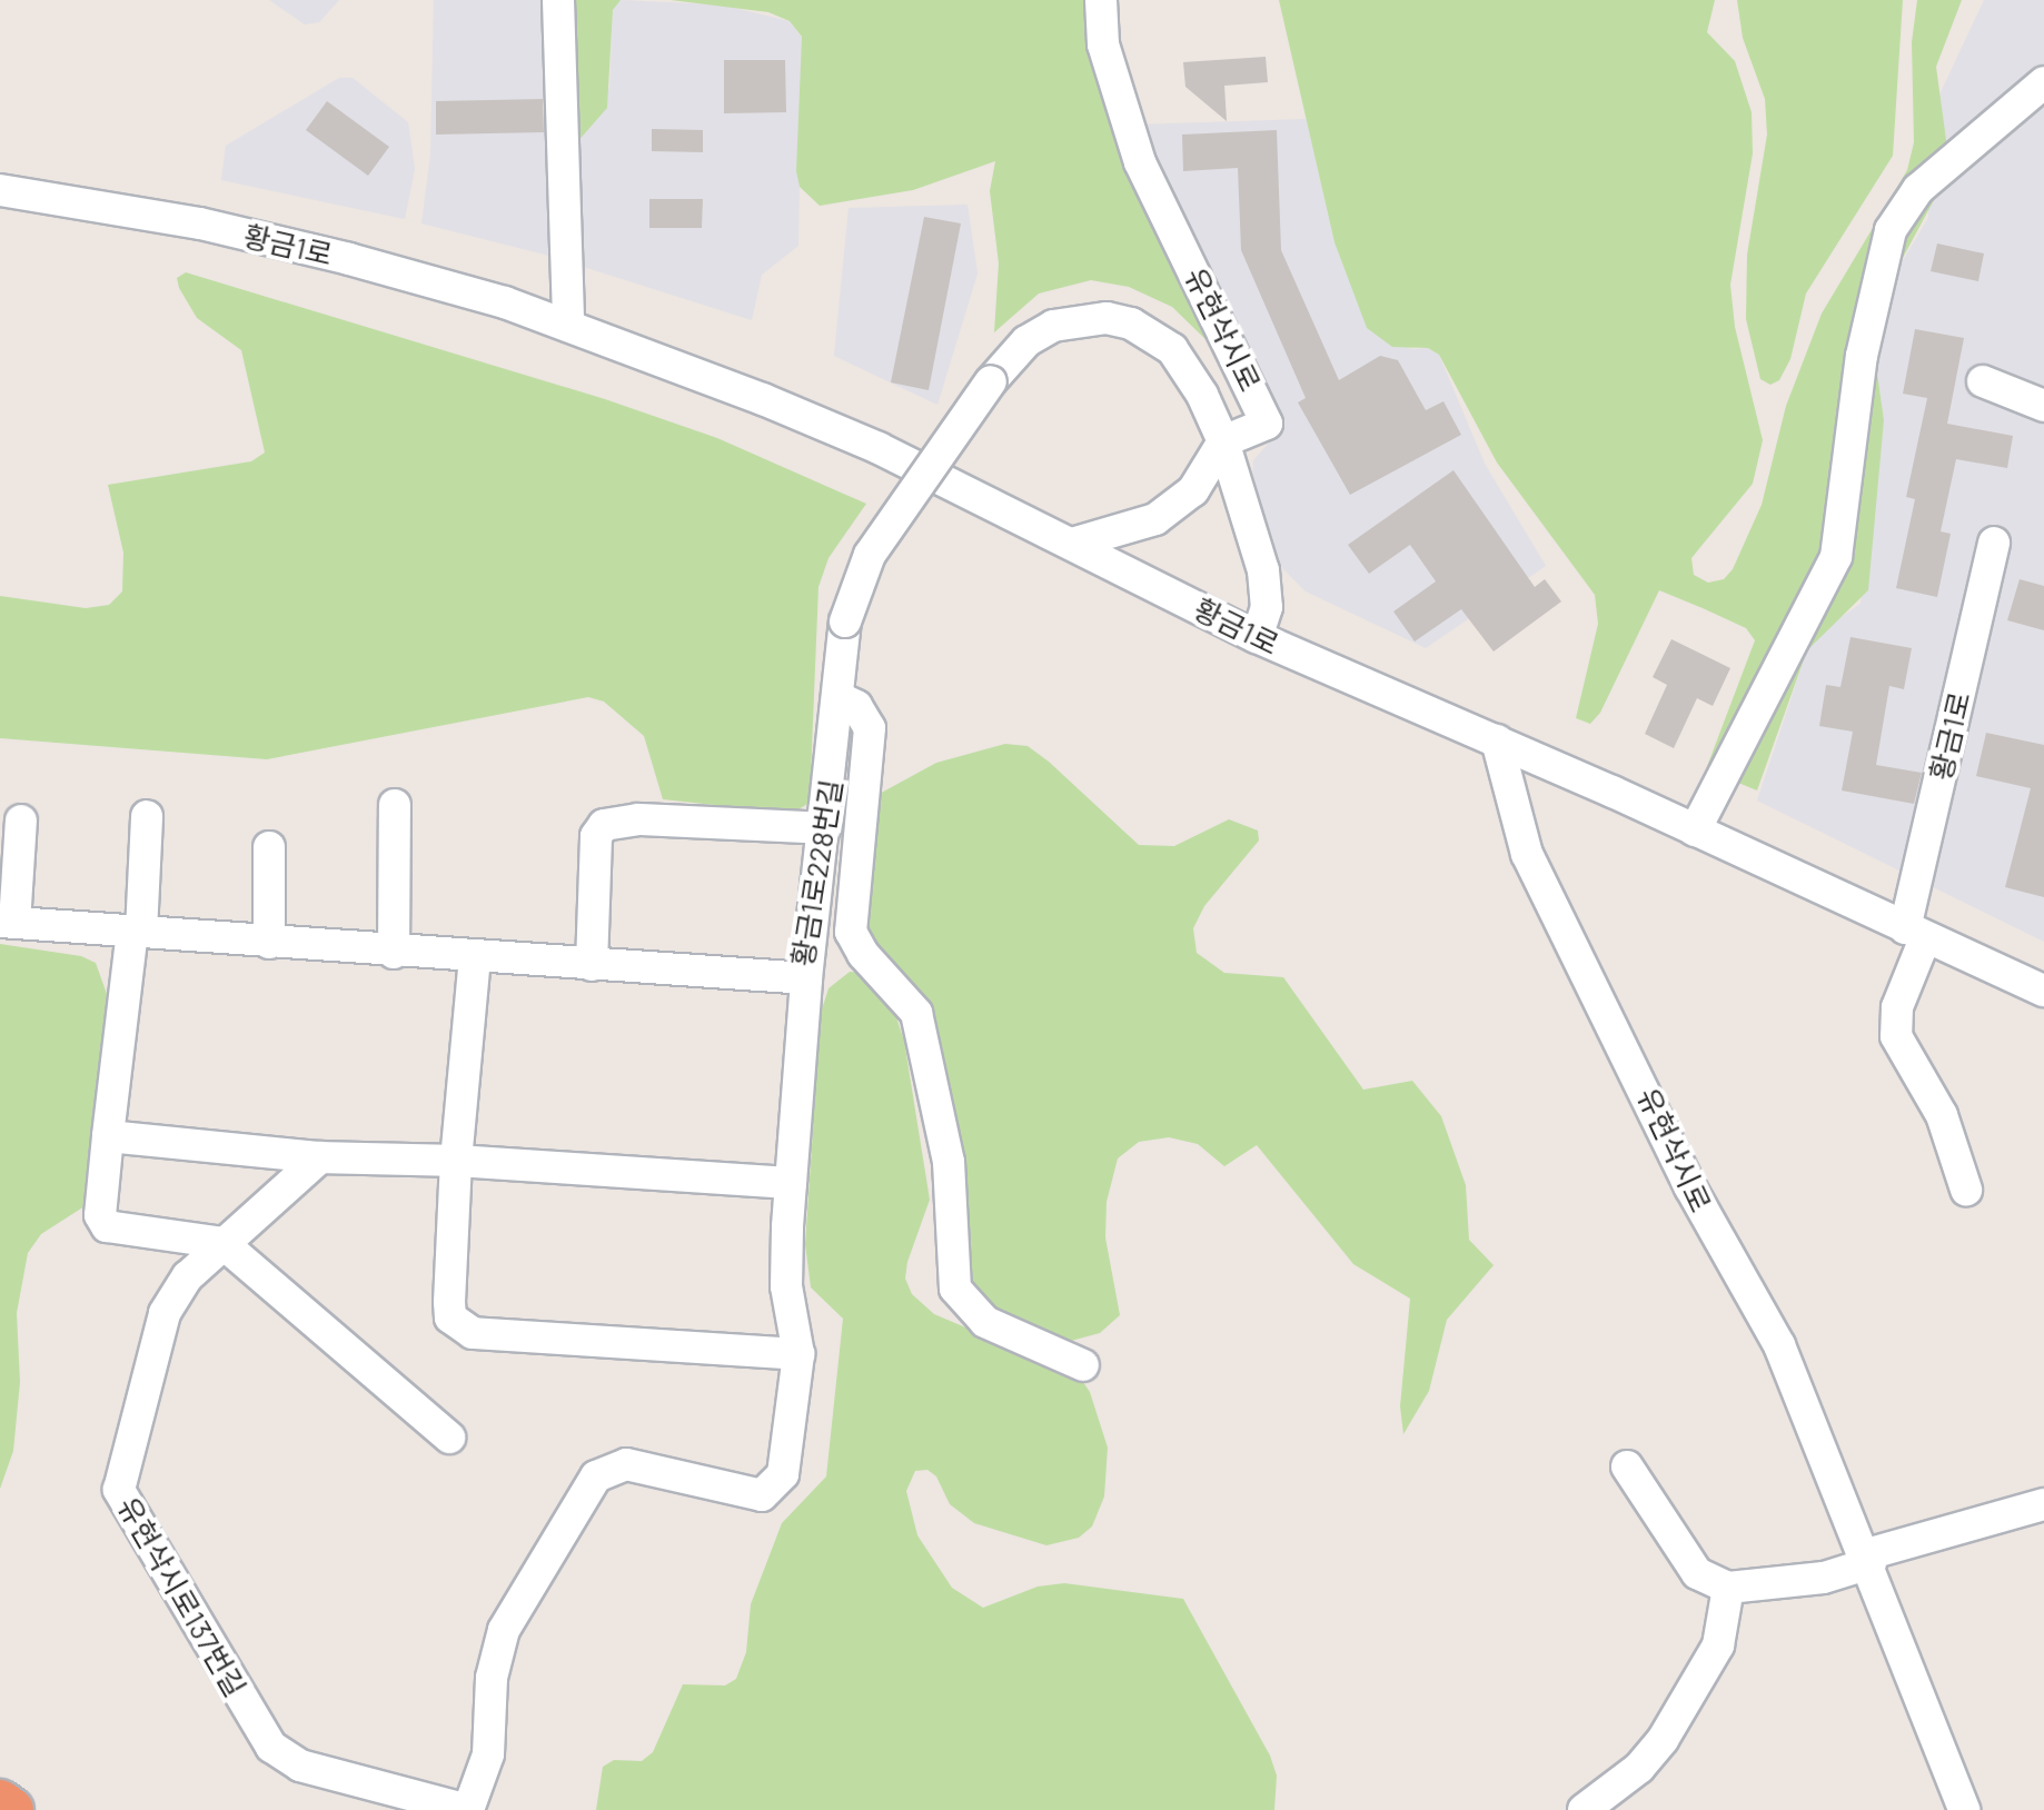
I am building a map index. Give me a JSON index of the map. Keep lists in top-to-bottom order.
{
  "streets": {
    "street": [
      "황금1로",
      "유현삭시로",
      "황금1로228번길",
      "유현삭시로137번길"
    ]
  },
  "crossings": [
    ["황금1로", "유현삭시로"],
    ["유현삭시로", "황금1로228번길"]
  ]
}
